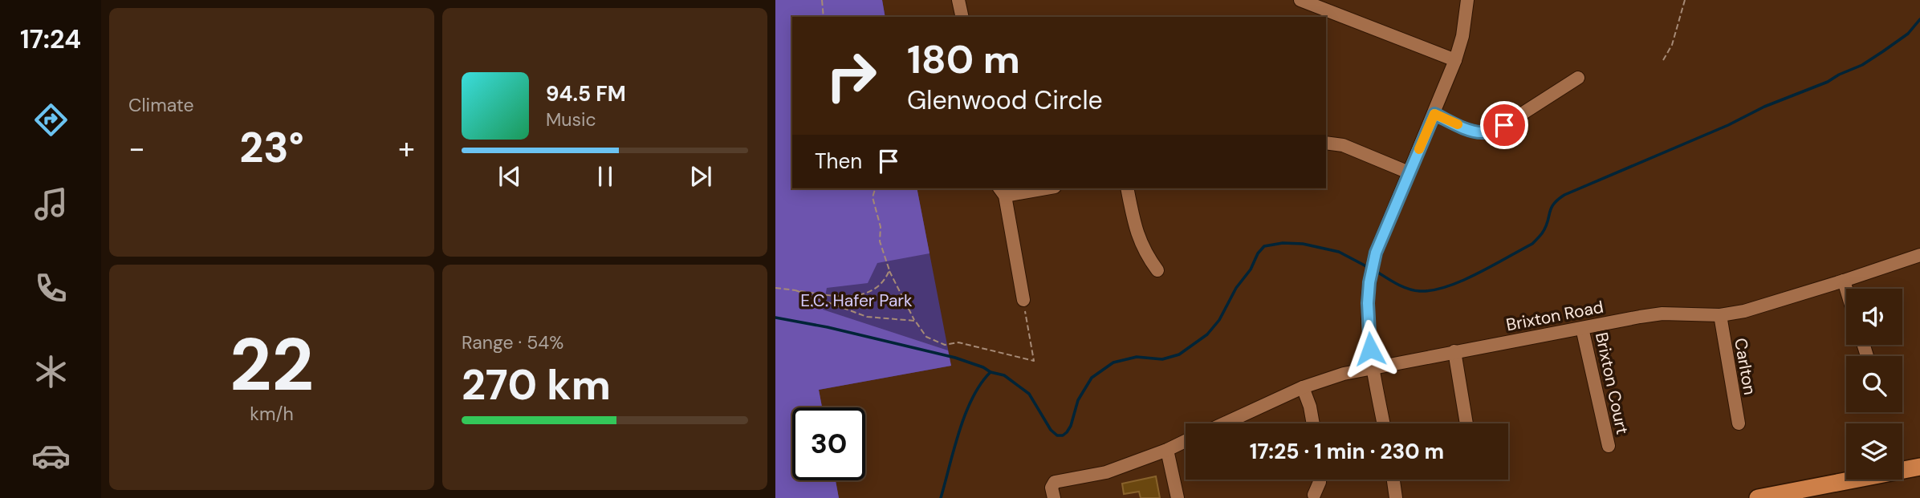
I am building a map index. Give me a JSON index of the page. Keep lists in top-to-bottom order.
{
  "streets": {
    "street": ["Brixton Road", "Carlton", "Brixton Court"]
  },
  "crossings": [
    ["Brixton Road", "Carlton"],
    ["Brixton Road", "Brixton Court"]
  ],
  "parks": ["E.C. Hafer Park"],
  "page": {
    "tabs": "17:24",
    "tile": [
      "Climate",
      ["22", "km/h"],
      ["Range · 54%", "270 km"]
    ],
    "turn": ["180 m", "Glenwood Circle"],
    "song": ["94.5 FM", "Music"],
    "heat": ["−", "23°", "+"],
    "then": "Then",
    "limit": "30",
    "trip": "17:25 · 1 min · 230 m"
  }
}
